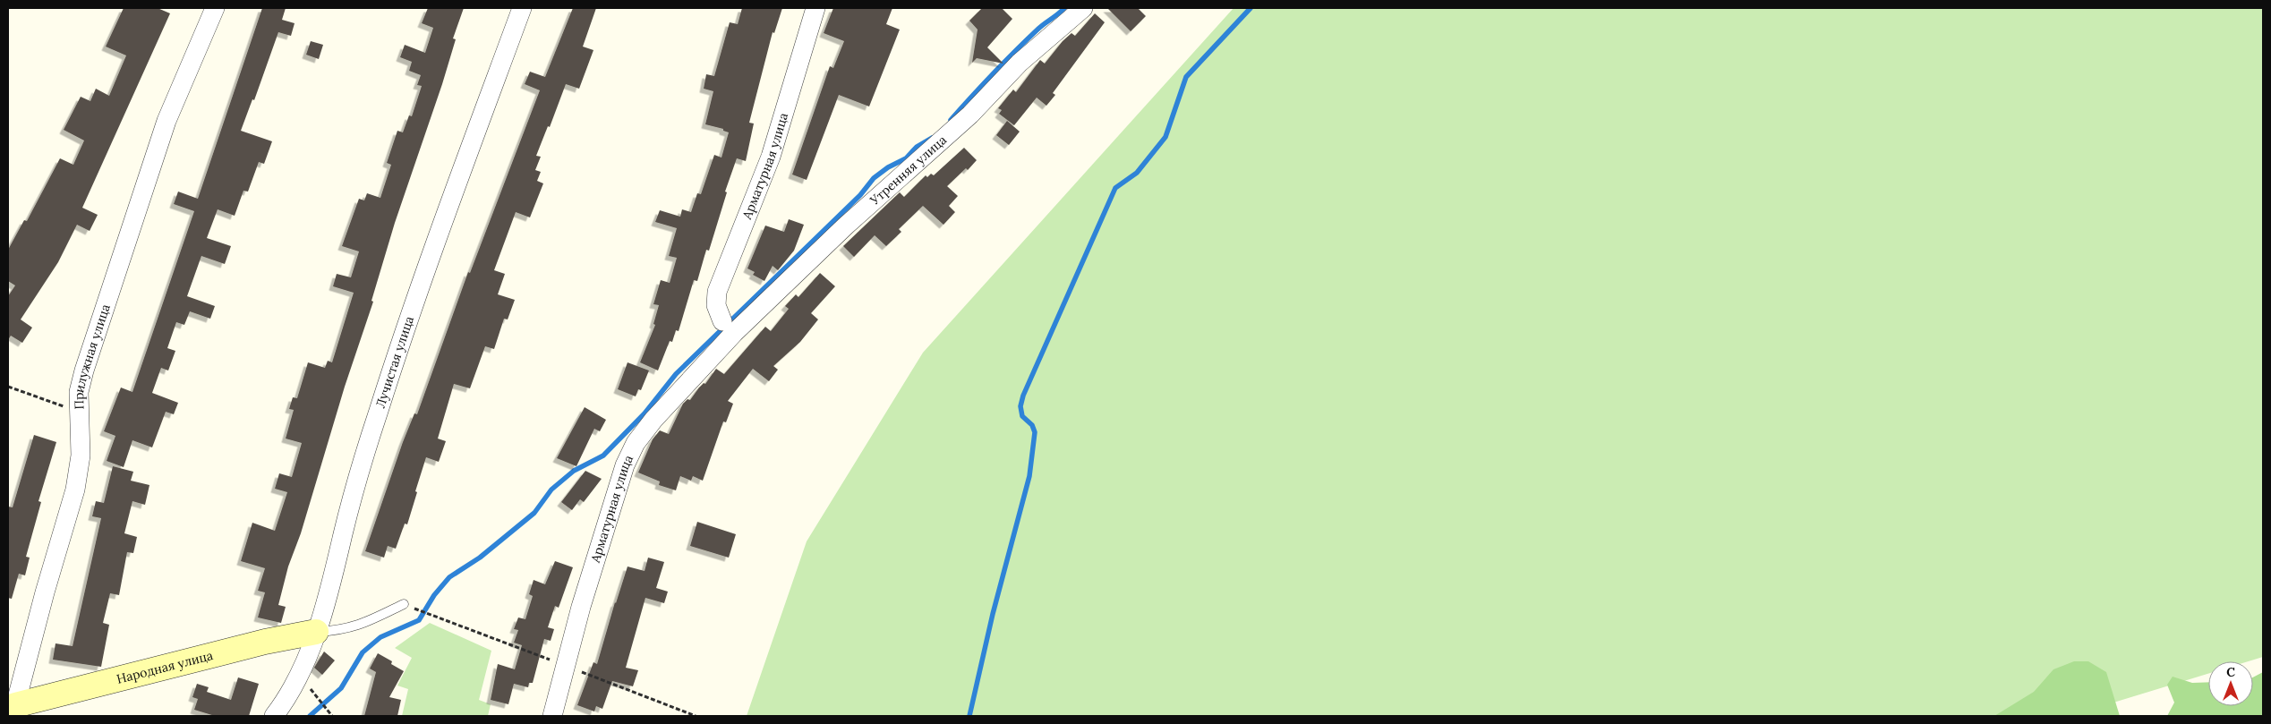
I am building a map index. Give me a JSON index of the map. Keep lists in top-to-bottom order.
{
  "streets": {
    "street": [
      "Арматурная улица",
      "Утренняя улица",
      "Прилужная улица",
      "Лучистая улица",
      "Народная улица"
    ]
  },
  "crossings": [
    ["Арматурная улица", "Утренняя улица"],
    ["Прилужная улица", "Народная улица"],
    ["Лучистая улица", "Народная улица"]
  ],
  "north": "top"
}
